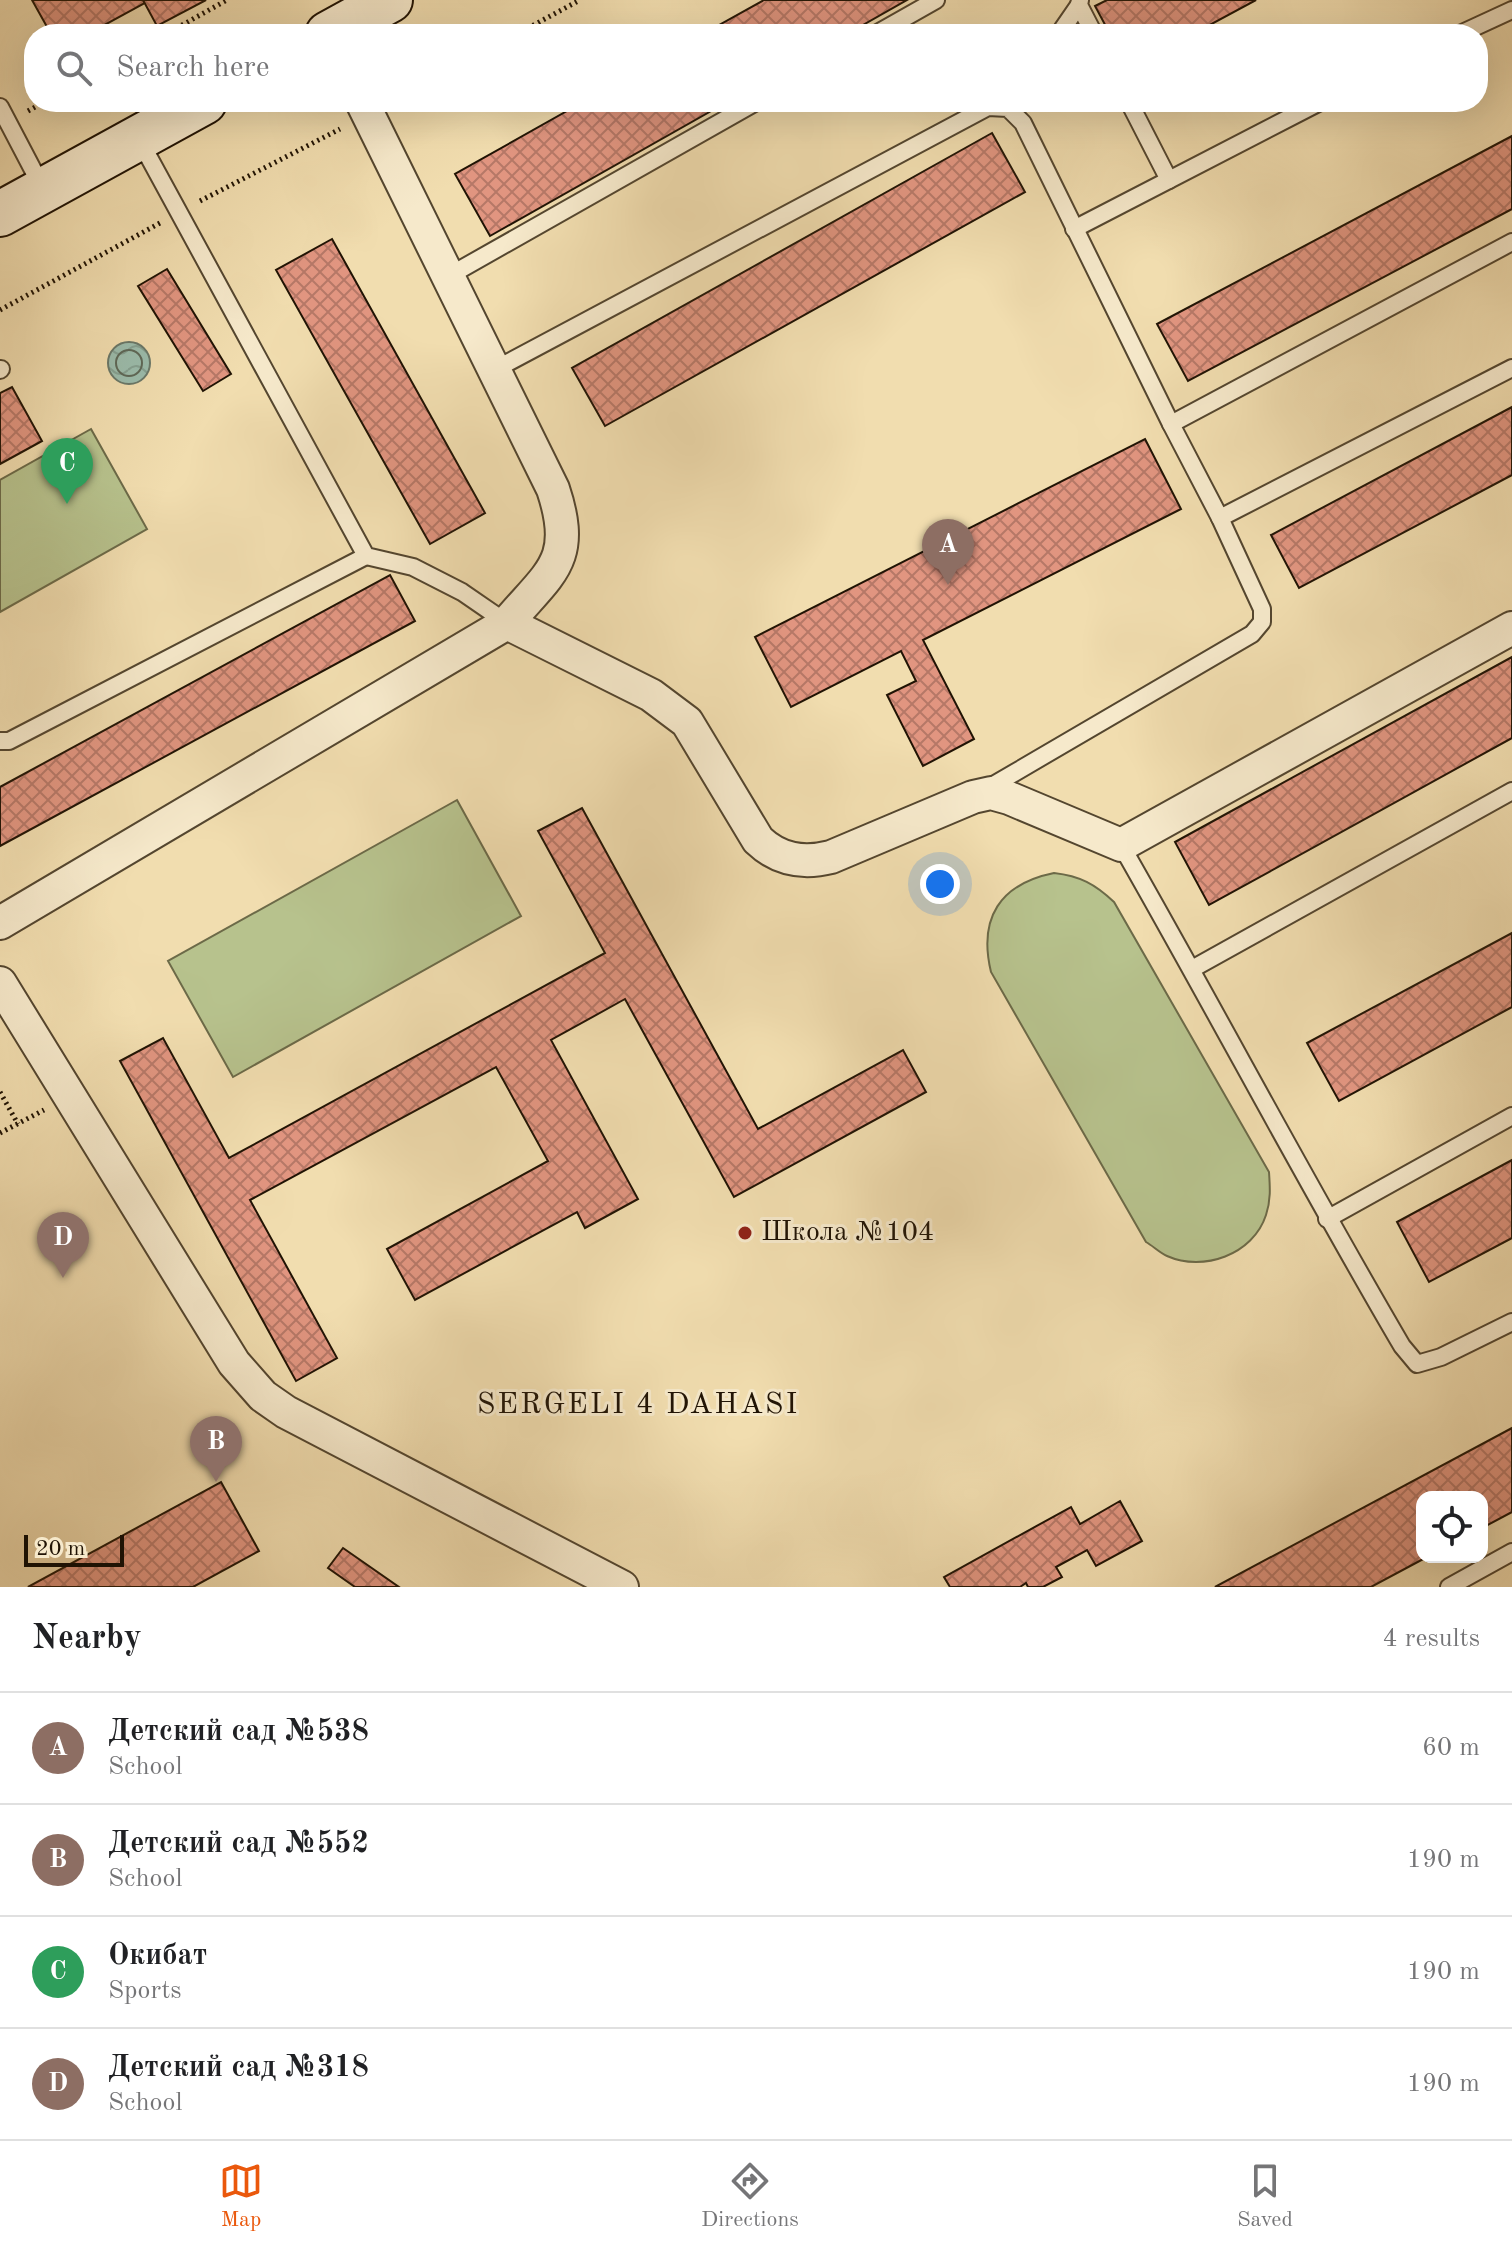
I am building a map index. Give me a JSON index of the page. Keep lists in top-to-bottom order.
{
  "districts": ["SERGELI 4 DAHASI"],
  "places": ["Школа №104"],
  "scale_bar": "20 m",
  "page": {
    "search": "Search here",
    "pins": [
      "C",
      "A",
      "D",
      "B"
    ],
    "scale": "20 m",
    "heading": ["Nearby", "4 results"],
    "list": [
      {
        "mark": "A",
        "name": "Детский сад №538",
        "note": "School",
        "value": "60 m"
      },
      {
        "mark": "B",
        "name": "Детский сад №552",
        "note": "School",
        "value": "190 m"
      },
      {
        "mark": "C",
        "name": "Окибат",
        "note": "Sports",
        "value": "190 m"
      },
      {
        "mark": "D",
        "name": "Детский сад №318",
        "note": "School",
        "value": "190 m"
      }
    ],
    "nav": ["Map", "Directions", "Saved"]
  }
}
